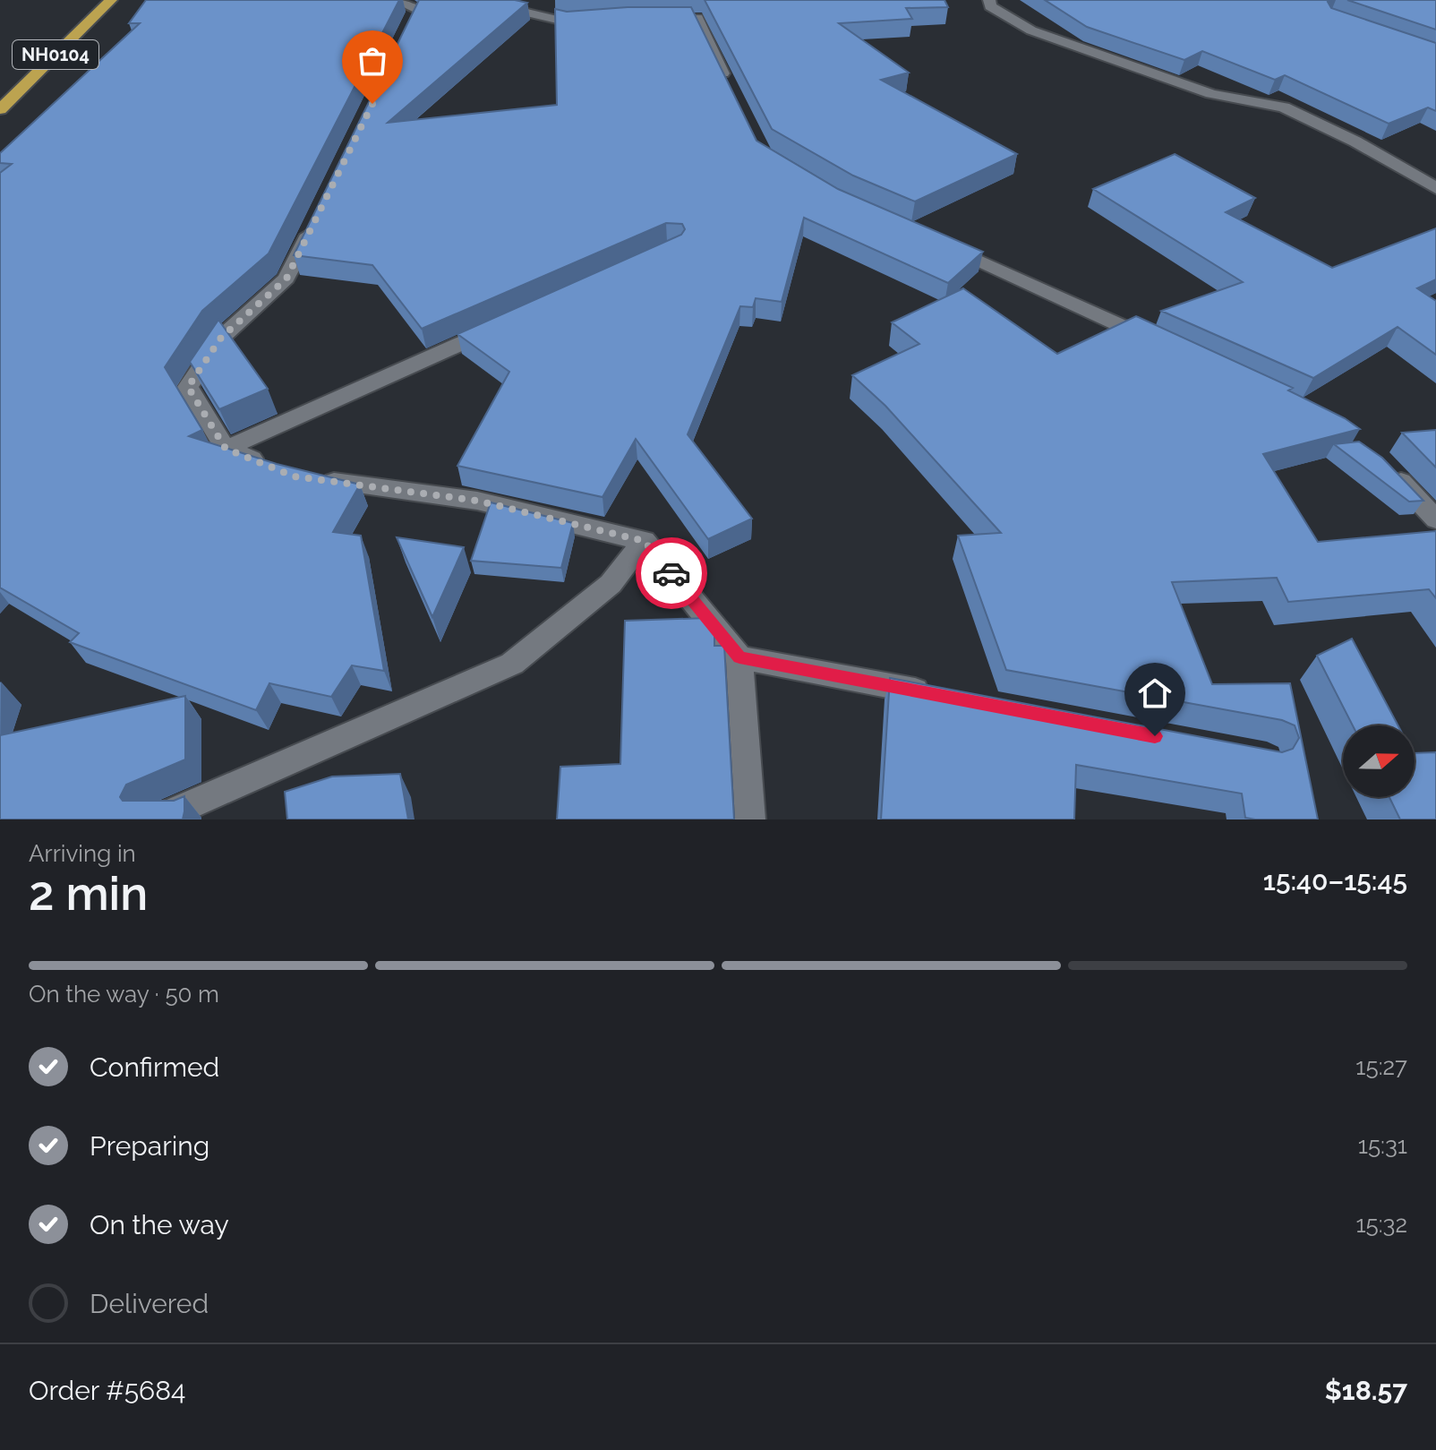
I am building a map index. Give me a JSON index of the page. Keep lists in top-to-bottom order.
{
  "streets": {
    "highway": ["NH0104"]
  },
  "north": "right",
  "page": {
    "heading": ["2 min", "Arriving in", "15:40–15:45"],
    "panel": ["Order #5684", "$18.57"],
    "bar": "On the way · 50 m",
    "list": [
      ["Confirmed", "15:27"],
      ["Preparing", "15:31"],
      ["On the way", "15:32"],
      "Delivered"
    ]
  }
}
